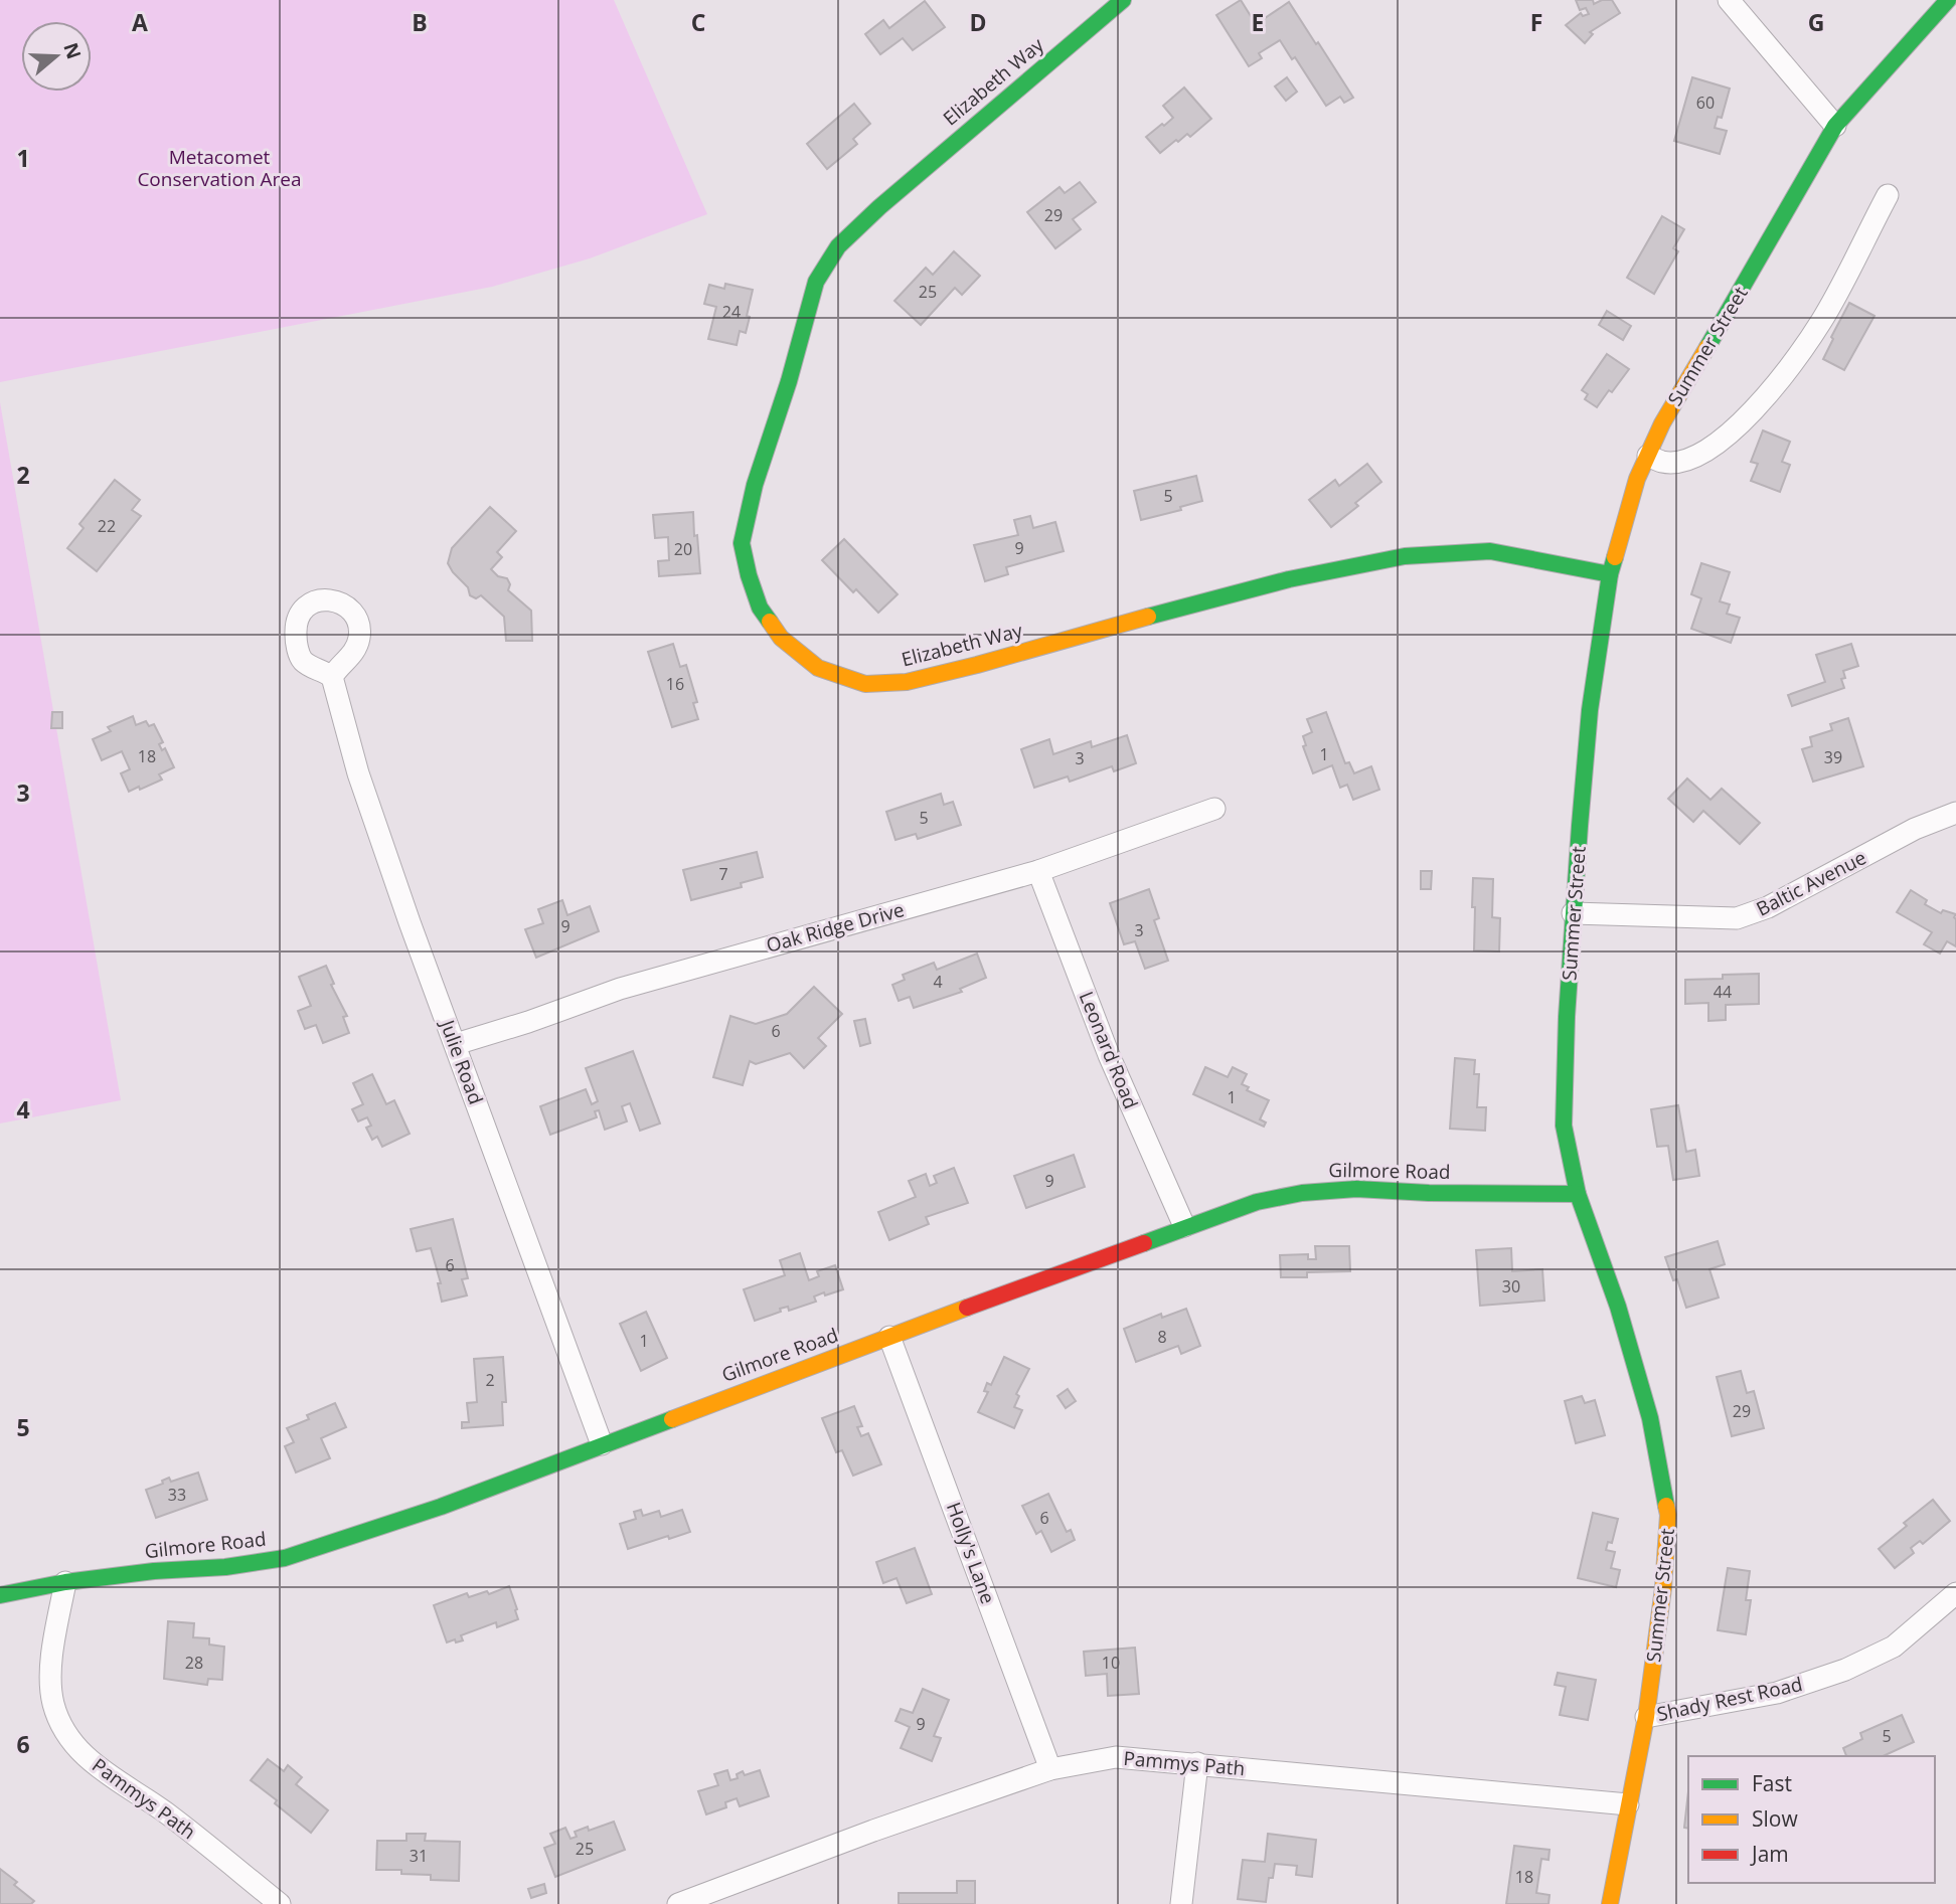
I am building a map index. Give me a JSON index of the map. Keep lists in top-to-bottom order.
{
  "streets": {
    "street": [
      "Elizabeth Way",
      "Summer Street",
      "Baltic Avenue",
      "Oak Ridge Drive",
      "Leonard Road",
      "Julie Road",
      "Gilmore Road",
      "Holly's Lane",
      "Shady Rest Road",
      "Pammys Path"
    ]
  },
  "crossings": [
    ["Elizabeth Way", "Summer Street"],
    ["Summer Street", "Baltic Avenue"],
    ["Summer Street", "Gilmore Road"],
    ["Summer Street", "Shady Rest Road"],
    ["Summer Street", "Pammys Path"],
    ["Oak Ridge Drive", "Leonard Road"],
    ["Oak Ridge Drive", "Julie Road"],
    ["Leonard Road", "Gilmore Road"],
    ["Julie Road", "Gilmore Road"],
    ["Gilmore Road", "Holly's Lane"],
    ["Gilmore Road", "Pammys Path"],
    ["Holly's Lane", "Pammys Path"]
  ],
  "parks": ["Metacomet Conservation Area"],
  "house_numbers": [
    "60",
    "29",
    "25",
    "24",
    "5",
    "22",
    "9",
    "20",
    "16",
    "1",
    "18",
    "39",
    "3",
    "5",
    "7",
    "9",
    "3",
    "4",
    "44",
    "6",
    "1",
    "9",
    "6",
    "30",
    "8",
    "1",
    "2",
    "29",
    "33",
    "6",
    "28",
    "10",
    "9",
    "5",
    "25",
    "31",
    "18"
  ],
  "legend": ["Fast", "Slow", "Jam"],
  "north": "right",
  "grid": {
    "columns": [
      "A",
      "B",
      "C",
      "D",
      "E",
      "F",
      "G"
    ],
    "rows": [
      "1",
      "2",
      "3",
      "4",
      "5",
      "6"
    ]
  }
}
